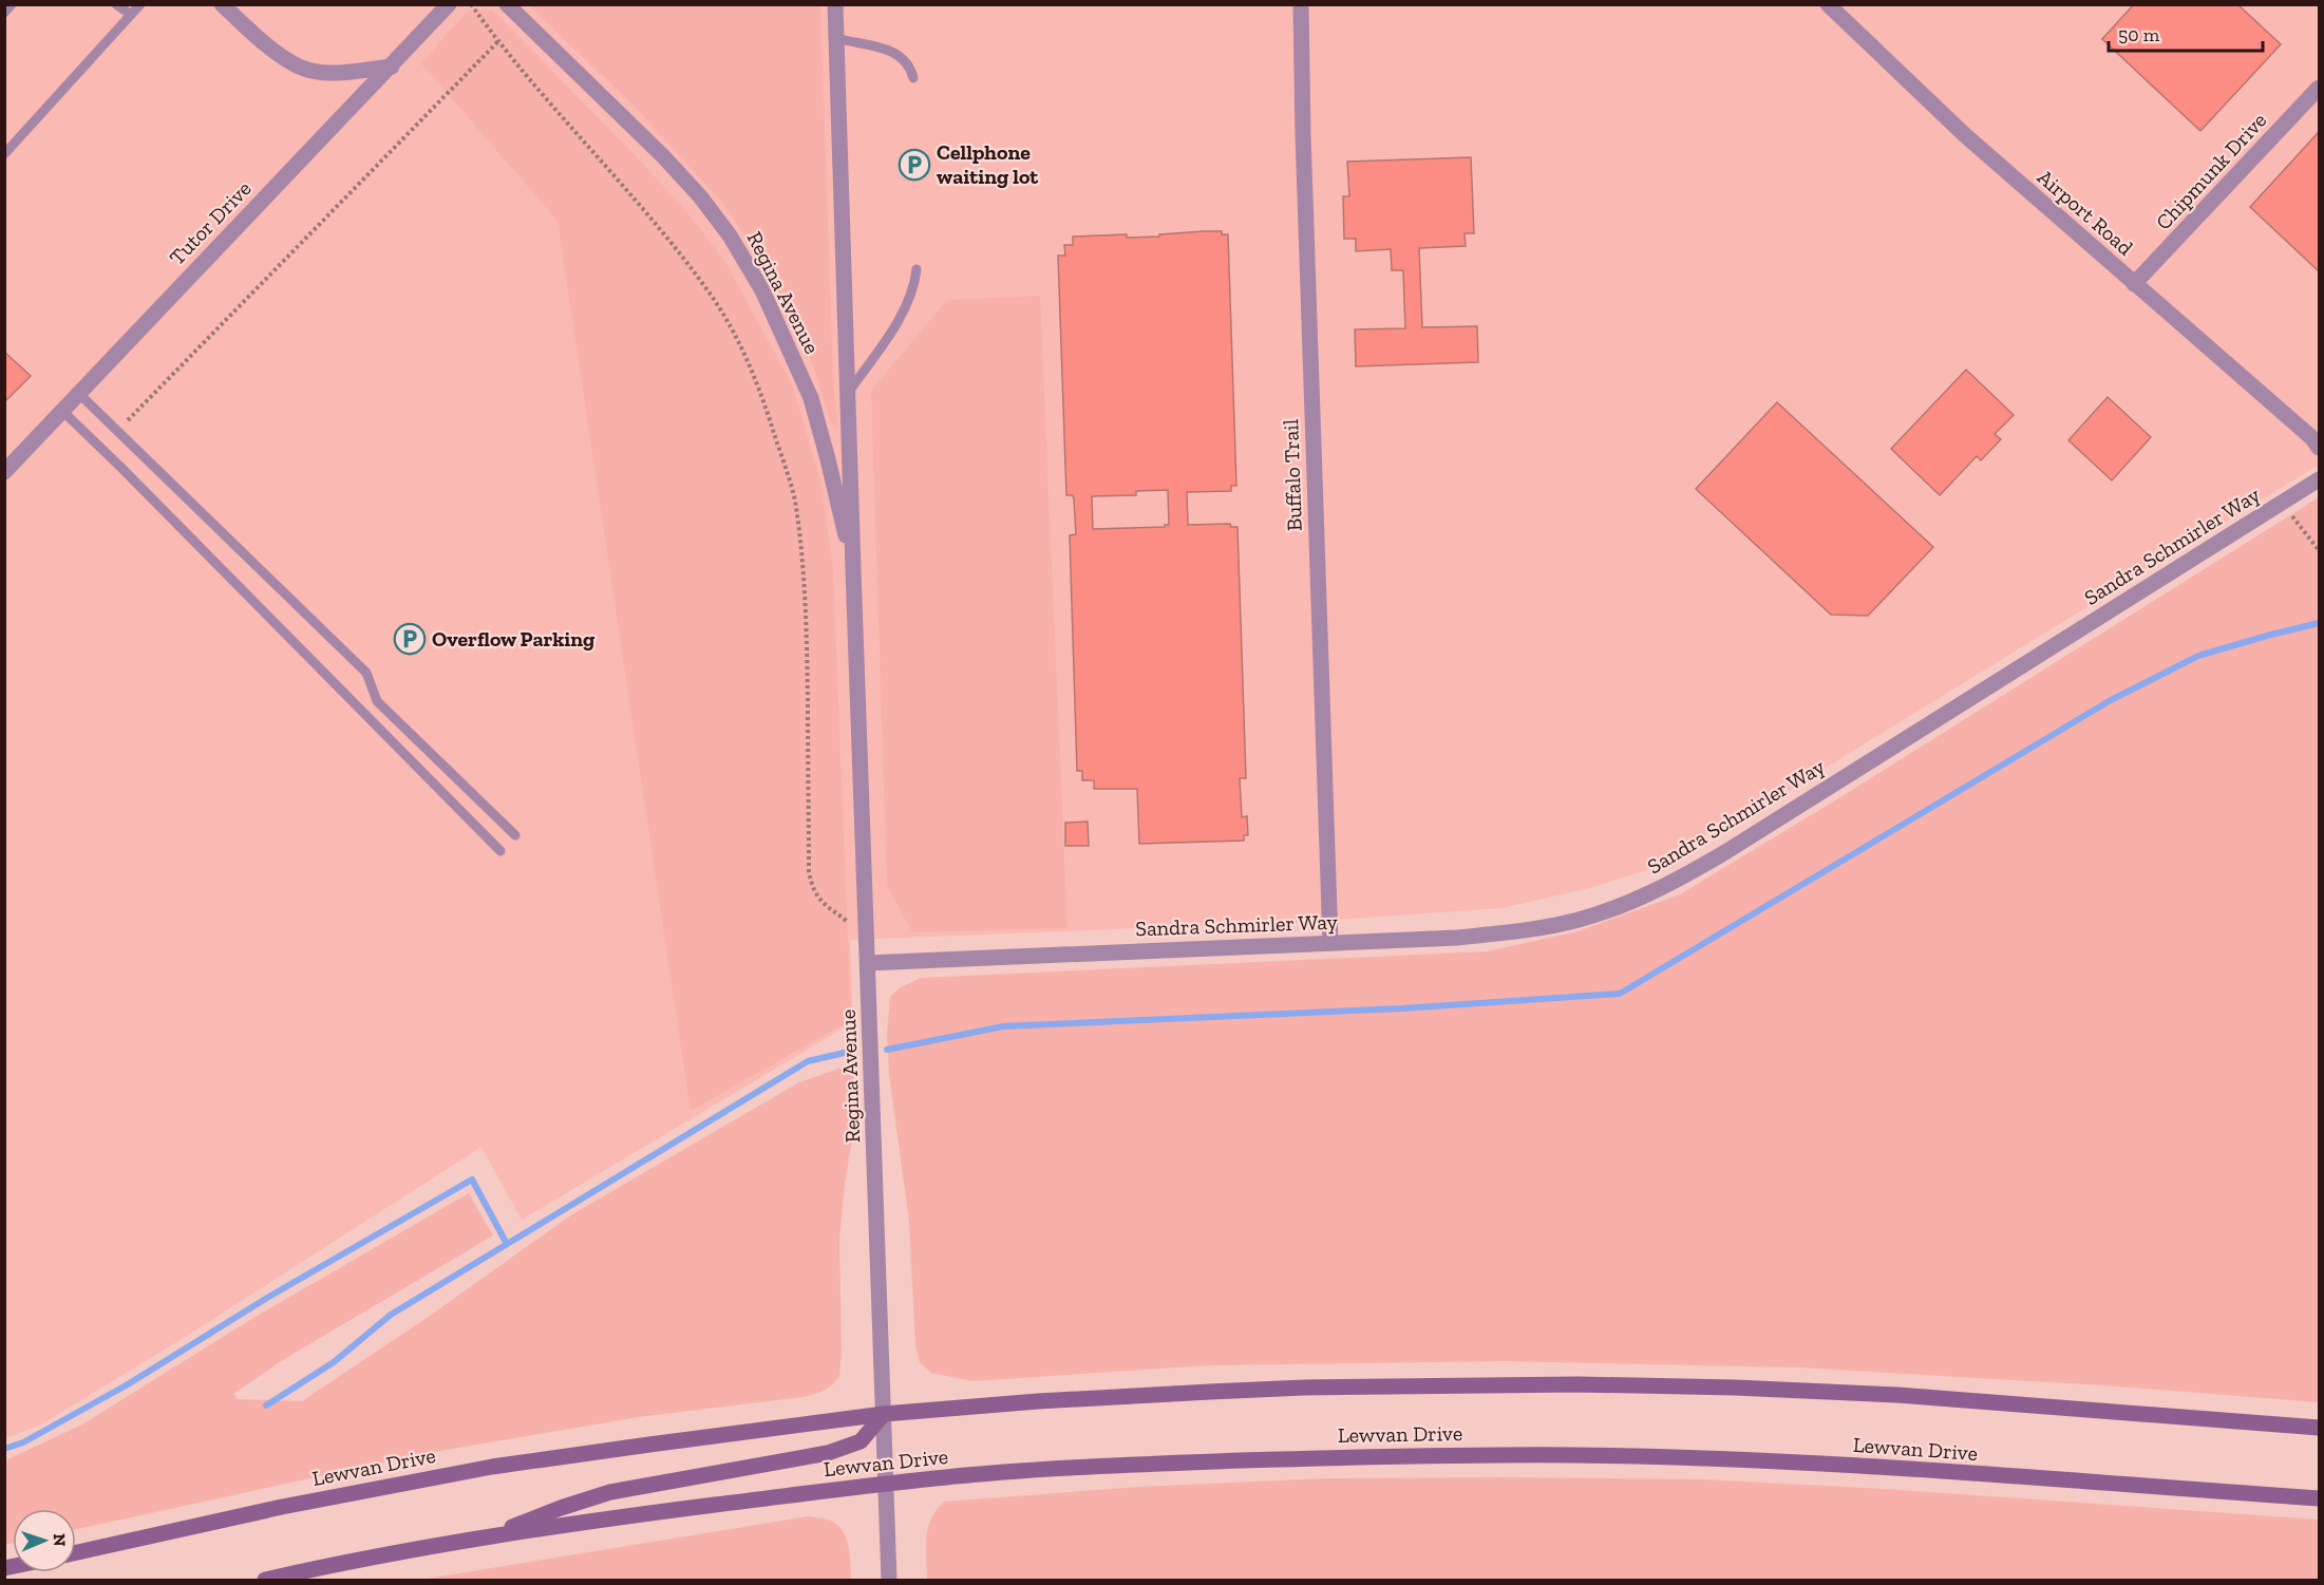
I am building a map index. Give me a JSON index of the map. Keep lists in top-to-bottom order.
{
  "streets": {
    "main road": ["Lewvan Drive"],
    "street": [
      "Chipmunk Drive",
      "Airport Road",
      "Tutor Drive",
      "Regina Avenue",
      "Buffalo Trail",
      "Sandra Schmirler Way"
    ]
  },
  "crossings": [
    ["Chipmunk Drive", "Airport Road"],
    ["Regina Avenue", "Sandra Schmirler Way"],
    ["Regina Avenue", "Lewvan Drive"],
    ["Buffalo Trail", "Sandra Schmirler Way"]
  ],
  "places": {
    "parking": ["Cellphone waiting lot", "Overflow Parking"]
  },
  "scale_bar": "50 m",
  "north": "right"
}
